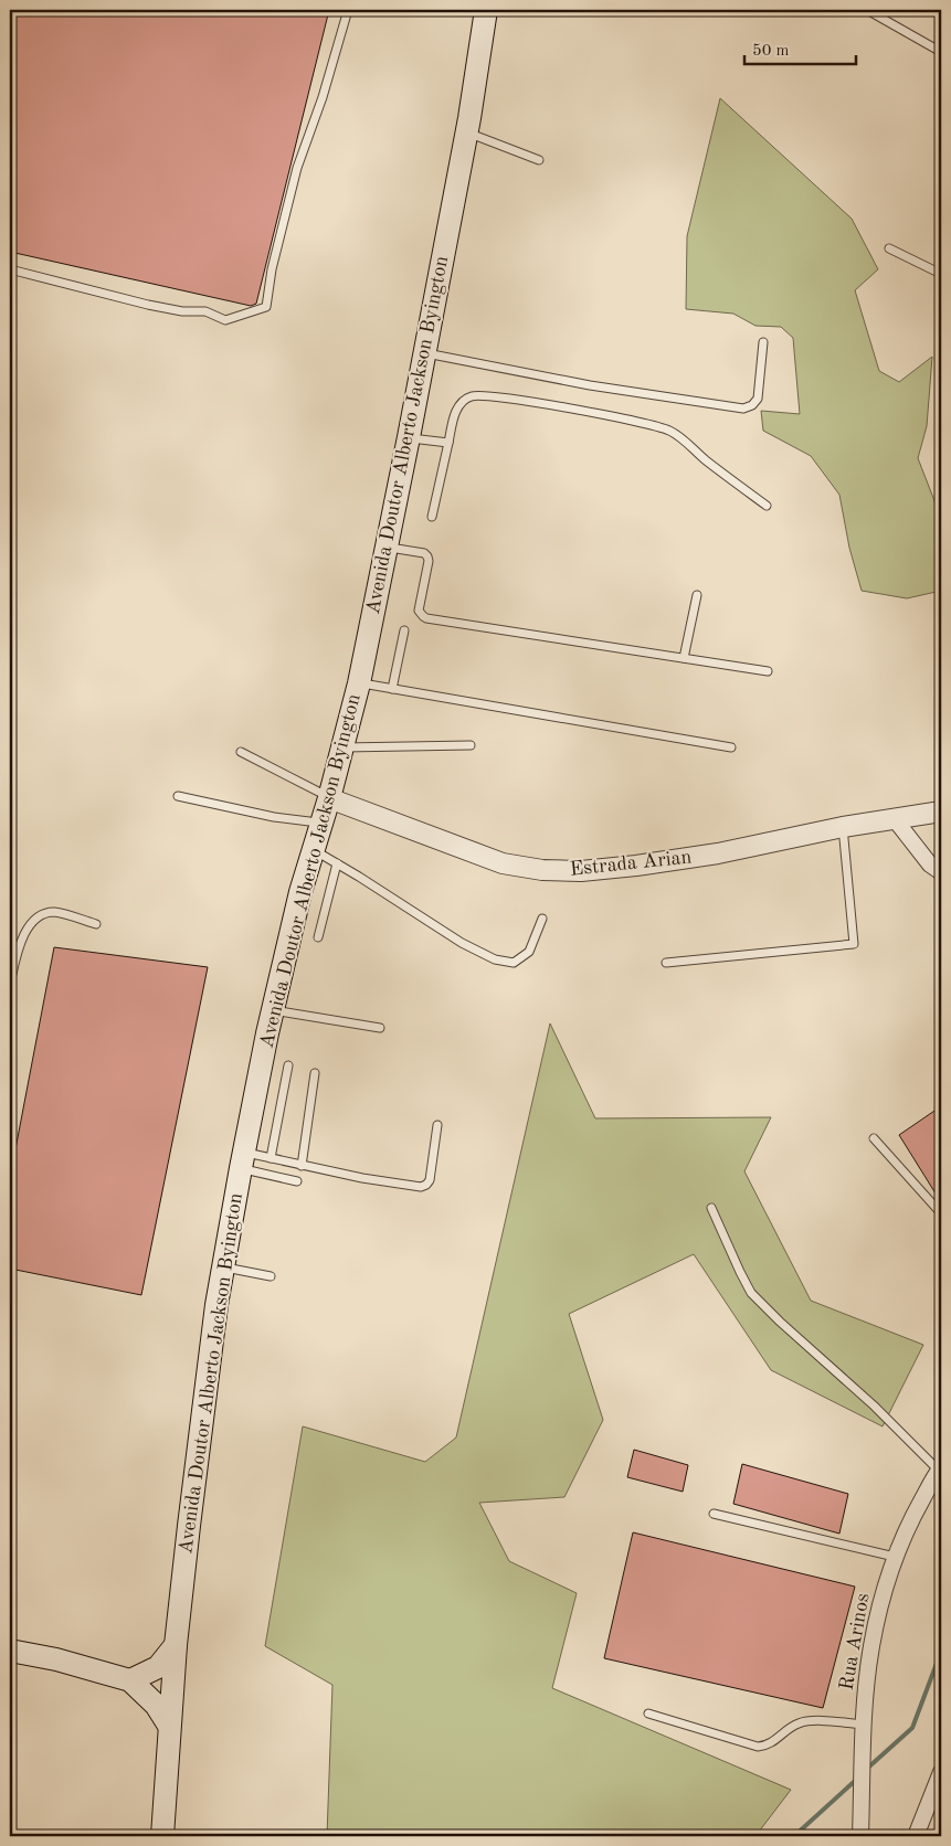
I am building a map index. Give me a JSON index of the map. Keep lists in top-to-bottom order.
{
  "streets": {
    "main road": ["Avenida Doutor Alberto Jackson Byington"],
    "street": ["Estrada Arian", "Rua Arinos"]
  },
  "crossings": [
    ["Avenida Doutor Alberto Jackson Byington", "Estrada Arian"]
  ],
  "scale_bar": "50 m"
}
